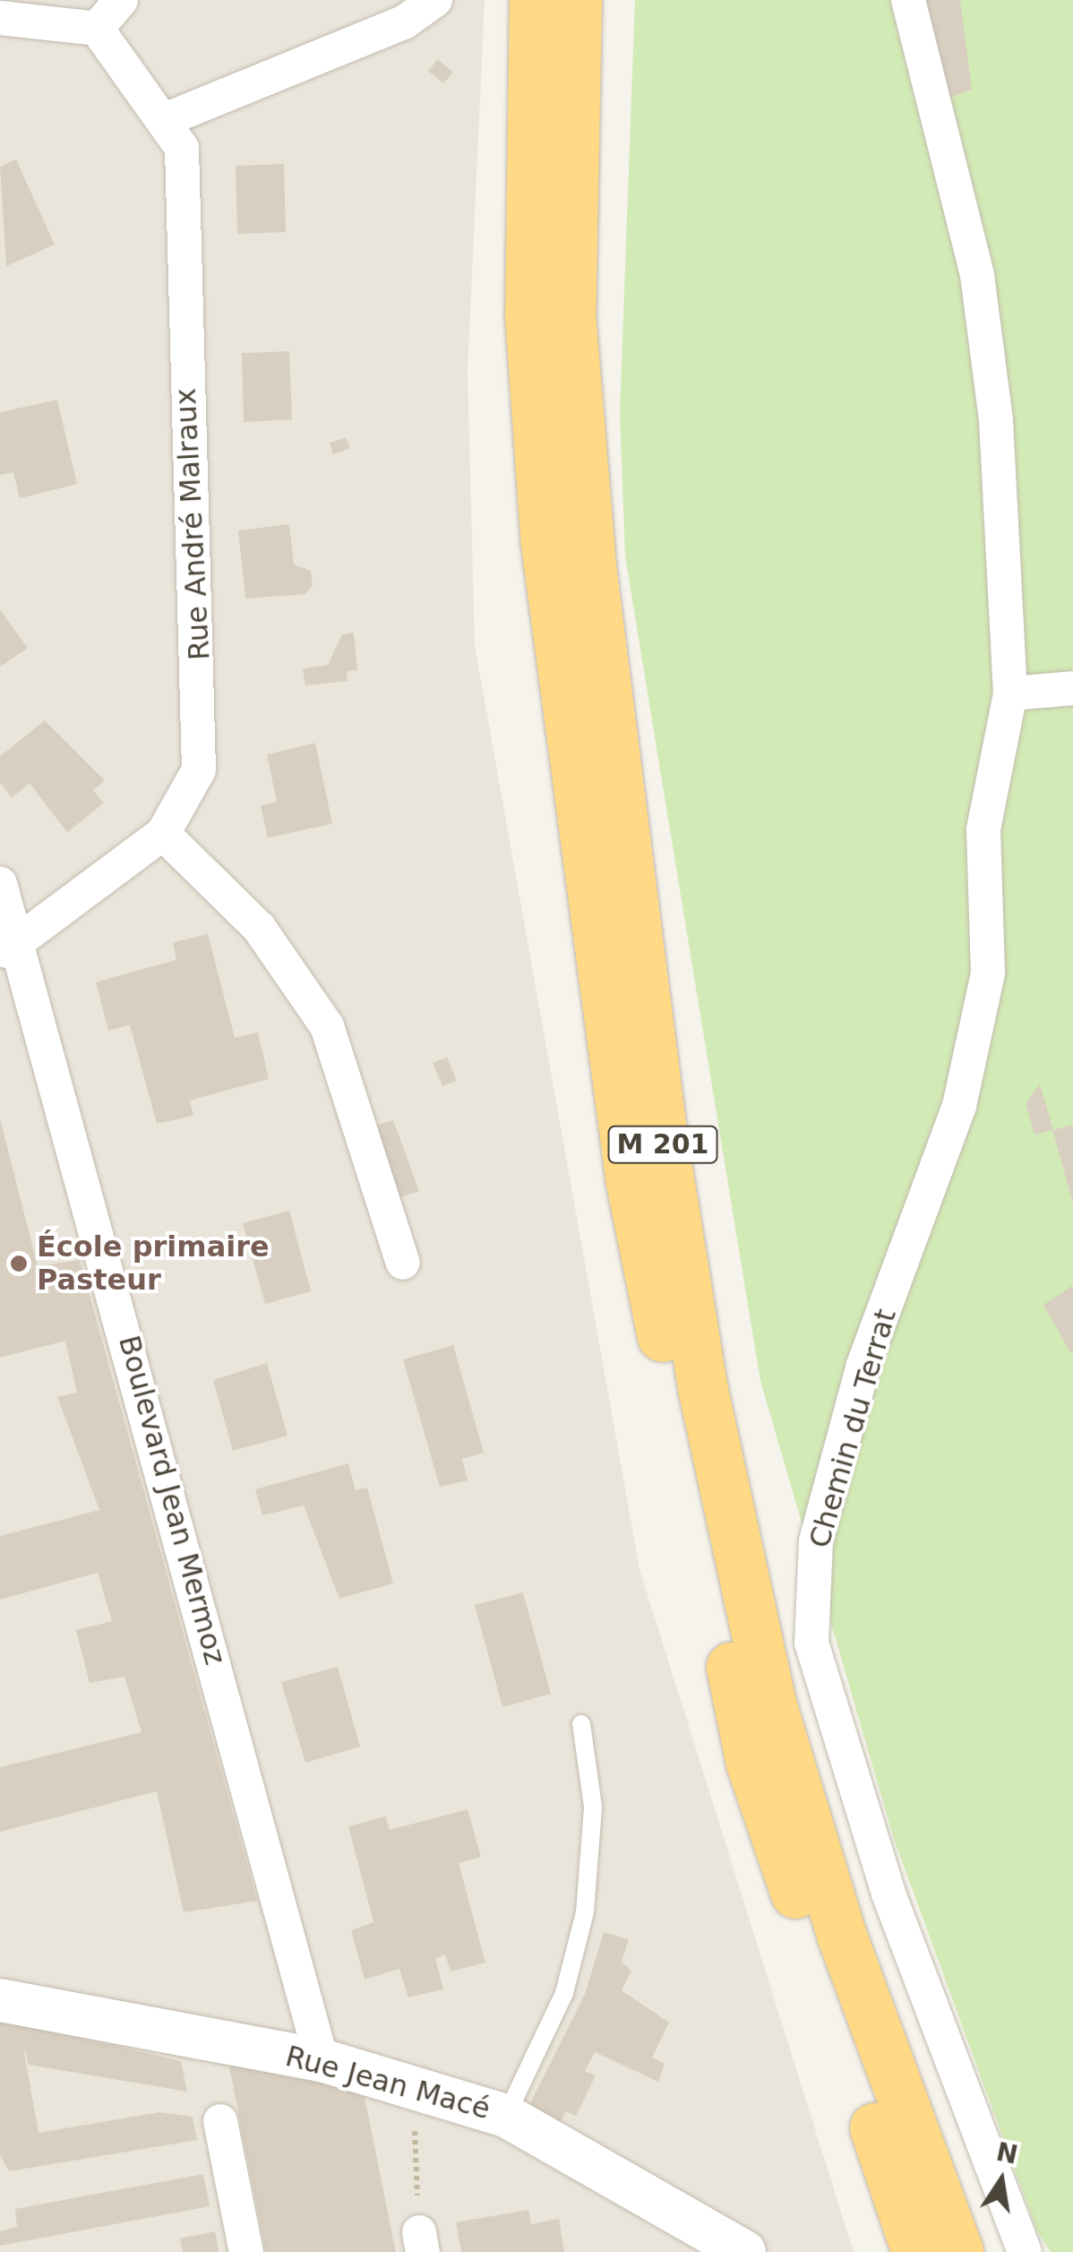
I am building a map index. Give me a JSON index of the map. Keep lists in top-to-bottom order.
{
  "streets": {
    "highway": ["M 201"],
    "street": [
      "Rue André Malraux",
      "Chemin du Terrat",
      "Boulevard Jean Mermoz",
      "Rue Jean Macé"
    ]
  },
  "crossings": [
    ["Rue André Malraux", "Boulevard Jean Mermoz"],
    ["Boulevard Jean Mermoz", "Rue Jean Macé"]
  ],
  "places": ["École primaire Pasteur"],
  "north": "top"
}
